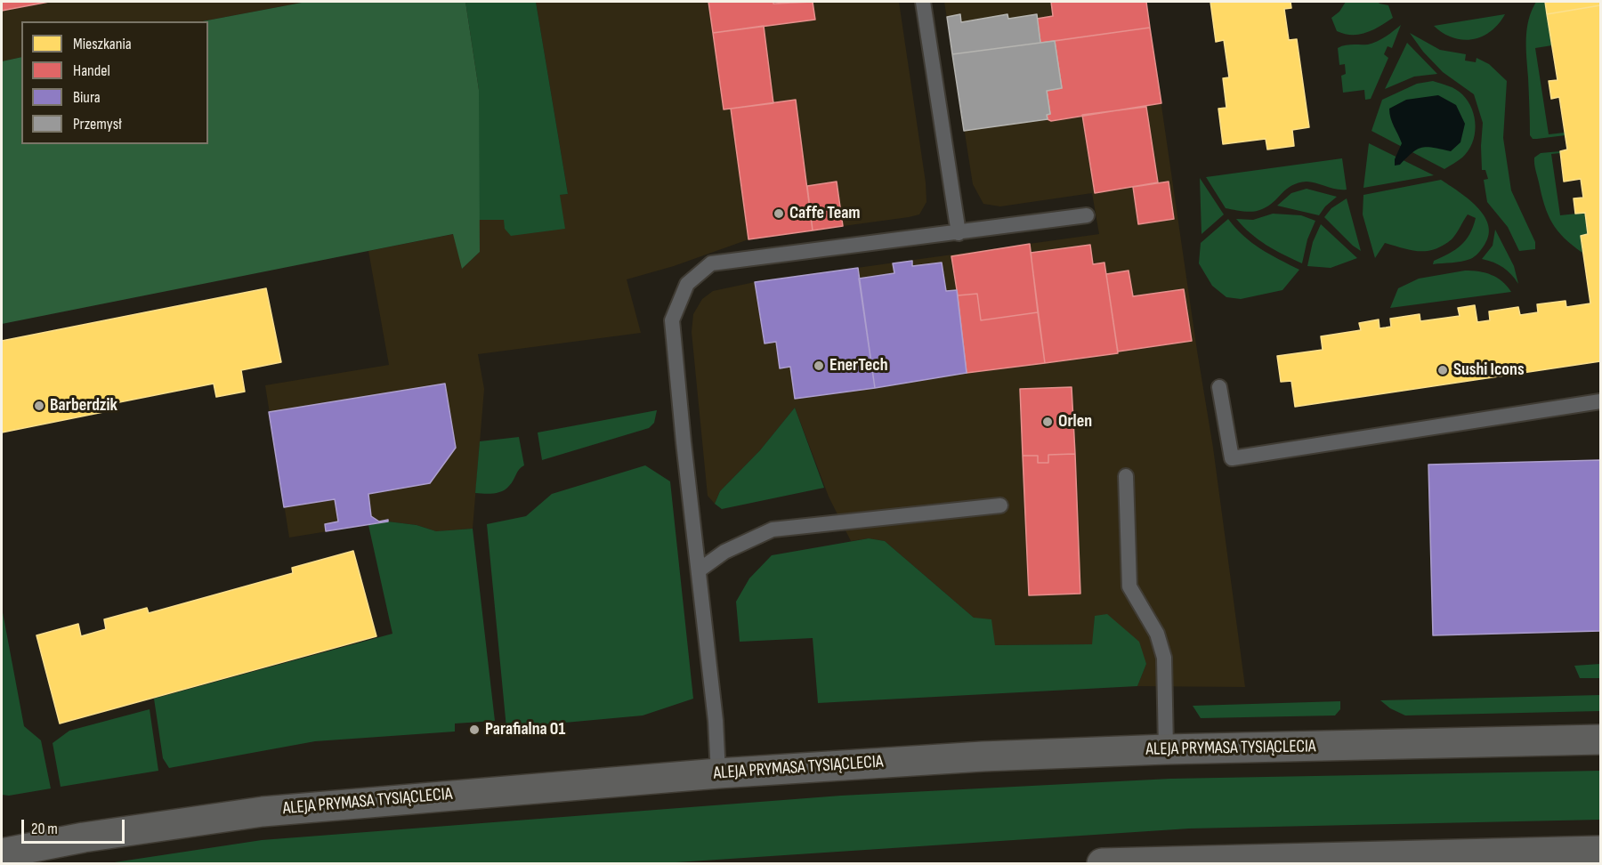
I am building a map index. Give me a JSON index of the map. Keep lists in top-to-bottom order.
{
  "streets": {
    "main road": ["ALEJA PRYMASA TYSIĄCLECIA"]
  },
  "places": [
    "Caffe Team",
    "EnerTech",
    "Sushi Icons",
    "Barberdzik",
    "Orlen",
    "Parafialna 01"
  ],
  "legend": [
    "Mieszkania",
    "Handel",
    "Biura",
    "Przemysł"
  ],
  "scale_bar": "20 m"
}
